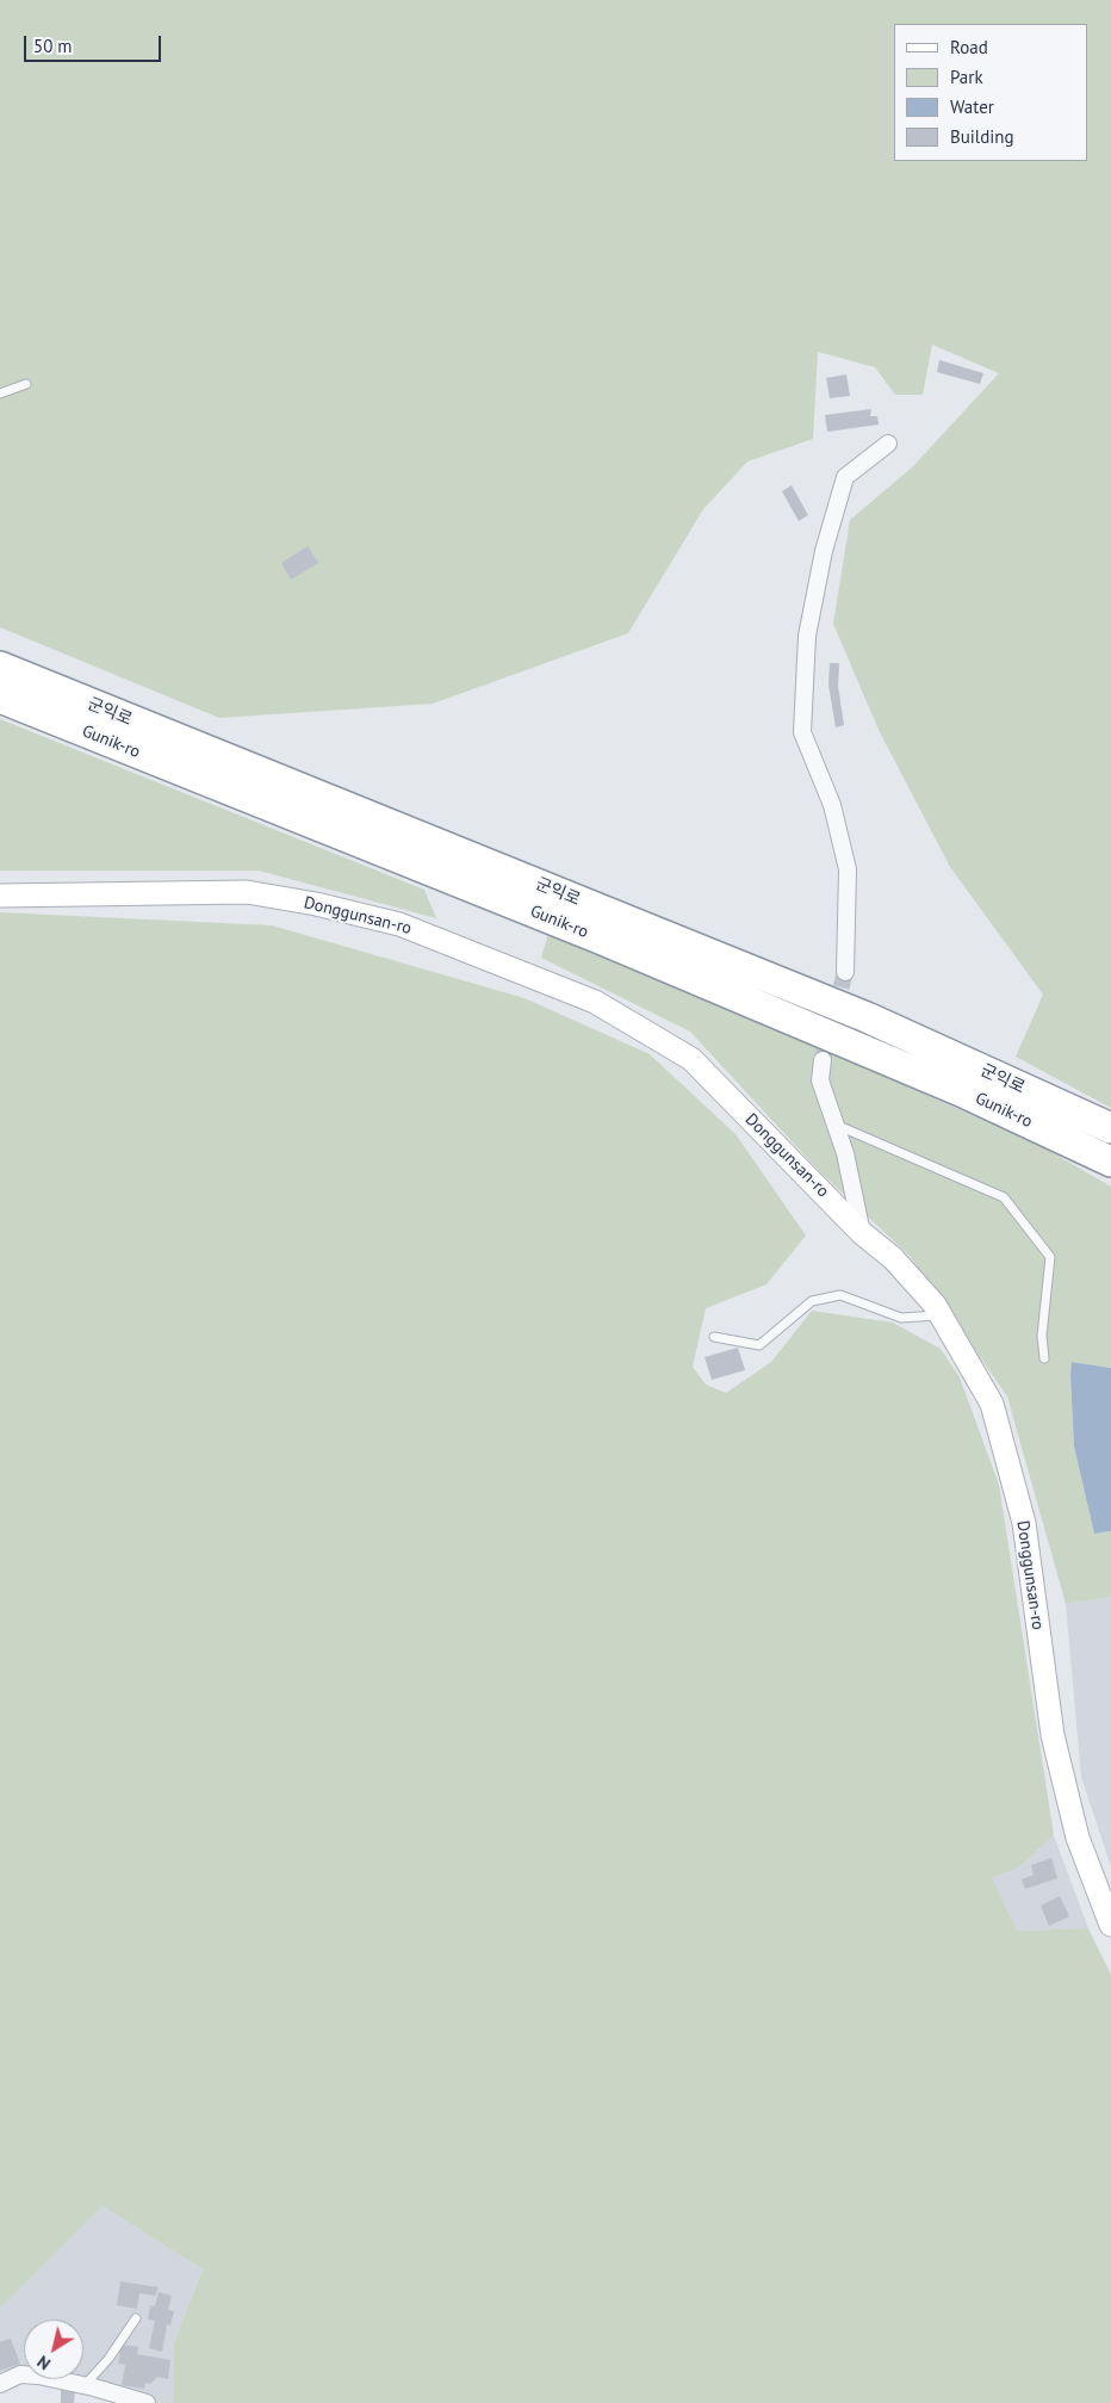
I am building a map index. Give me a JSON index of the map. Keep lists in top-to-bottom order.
{
  "streets": {
    "highway": ["군익로", "Gunik-ro"],
    "street": ["Donggunsan-ro"]
  },
  "legend": [
    "Road",
    "Park",
    "Water",
    "Building"
  ],
  "scale_bar": "50 m",
  "north": "bottom left"
}
